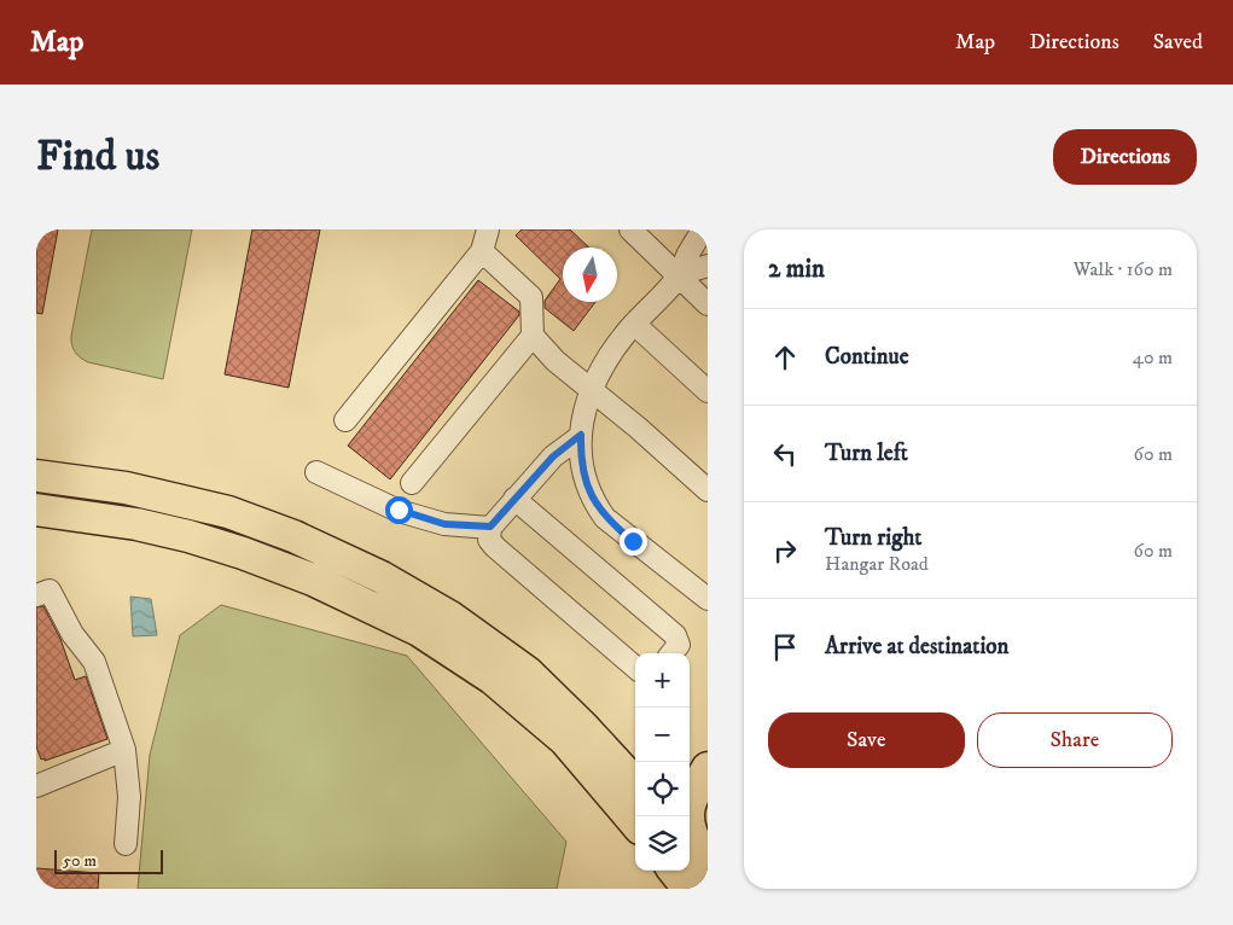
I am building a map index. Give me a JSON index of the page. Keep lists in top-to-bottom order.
{
  "scale_bar": "50 m",
  "north": "bottom",
  "page": {
    "header": "Map",
    "nav": ["Map", "Directions", "Saved"],
    "buttons": [
      "Directions",
      ["Save", "Share"]
    ],
    "title": "Find us",
    "heading": ["2 min", "Walk · 160 m"],
    "list": [
      ["Continue", "40 m"],
      ["Turn left", "60 m"],
      ["Turn right", "Hangar Road", "60 m"],
      "Arrive at destination"
    ],
    "map_buttons": ["+", "−"],
    "scale": "50 m"
  }
}
